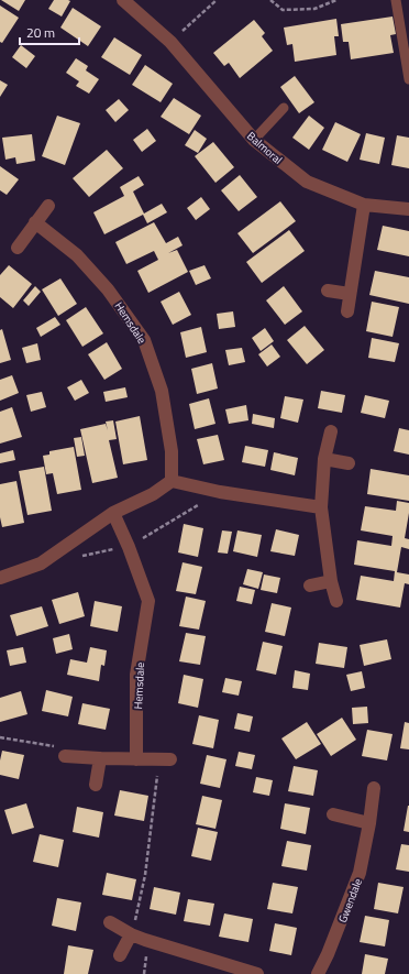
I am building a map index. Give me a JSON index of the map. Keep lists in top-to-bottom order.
{
  "streets": {
    "street": ["Balmoral", "Hemsdale", "Gwendale"]
  },
  "scale_bar": "20 m"
}
